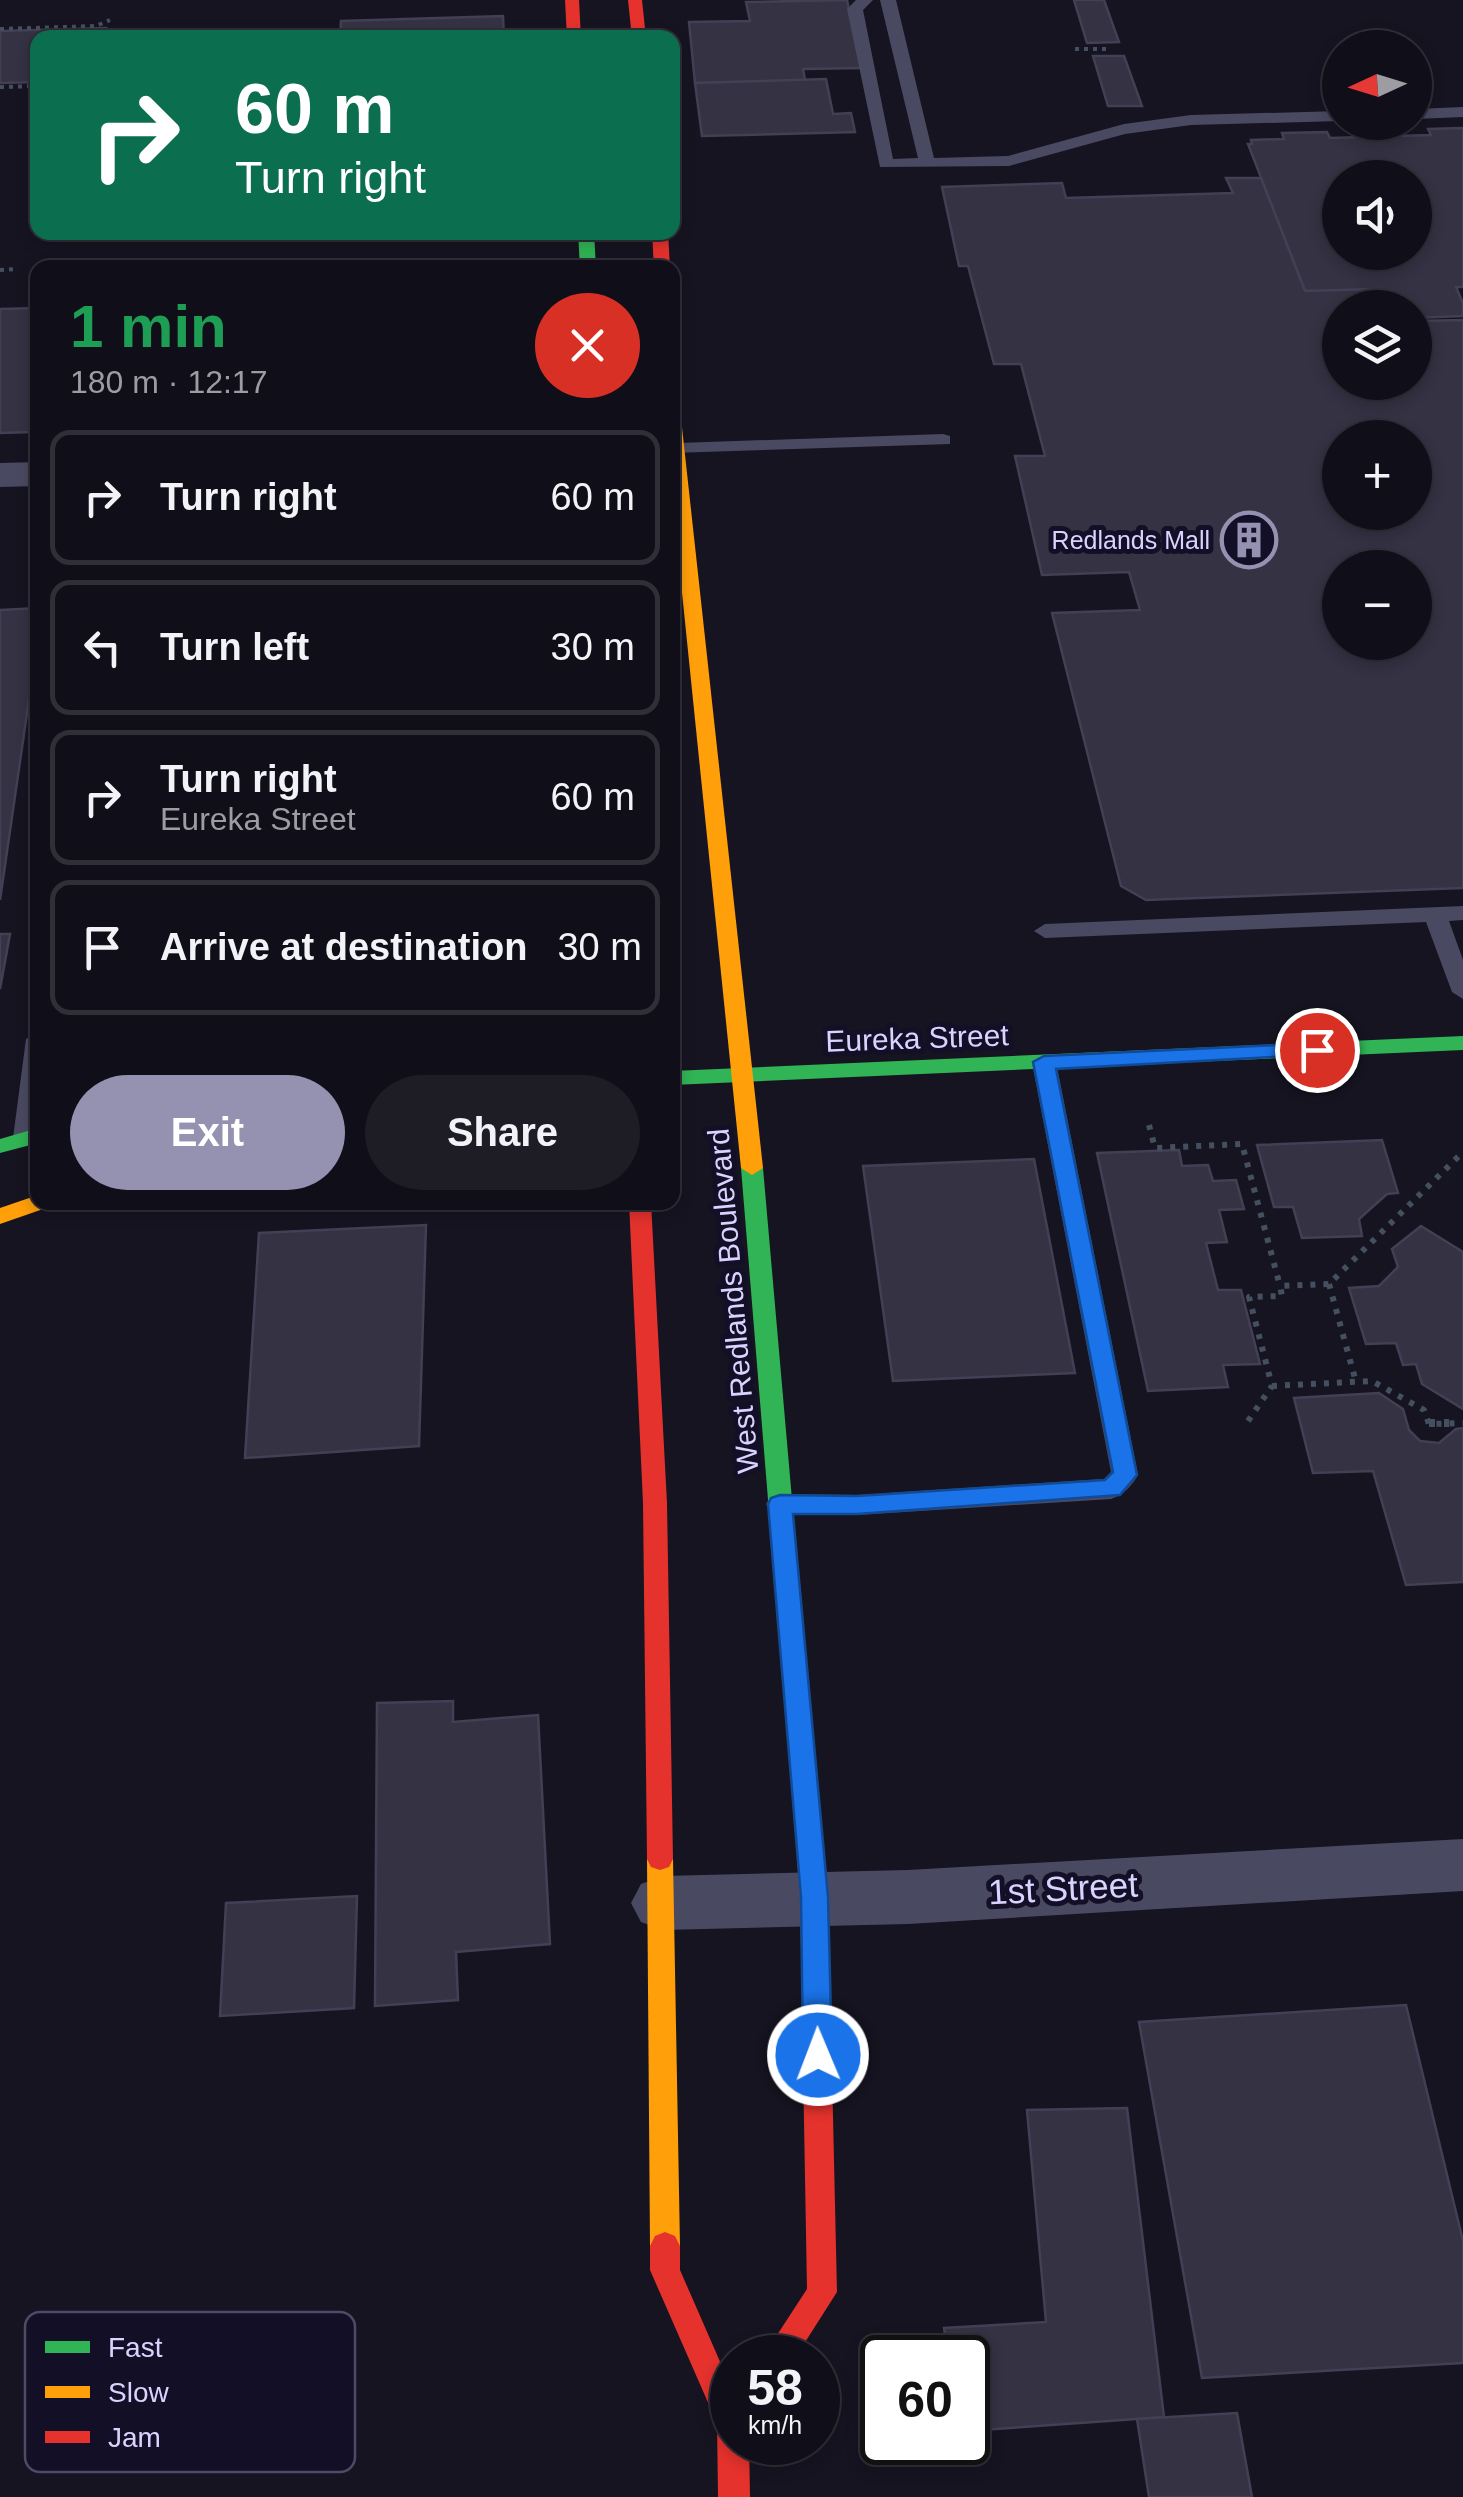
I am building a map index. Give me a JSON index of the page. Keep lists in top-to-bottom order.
{
  "streets": {
    "main road": ["Eureka Street", "West Redlands Boulevard"],
    "street": ["1st Street"]
  },
  "crossings": [
    ["Eureka Street", "West Redlands Boulevard"],
    ["West Redlands Boulevard", "1st Street"]
  ],
  "places": {
    "building": ["Redlands Mall"]
  },
  "legend": ["Fast", "Slow", "Jam"],
  "north": "left",
  "page": {
    "map_buttons": ["+", "−"],
    "turn": ["60 m", "Turn right"],
    "heading": ["1 min", "180 m · 12:17"],
    "list": [
      {
        "name": "Turn right",
        "value": "60 m"
      },
      {
        "name": "Turn left",
        "value": "30 m"
      },
      {
        "name": "Turn right",
        "note": "Eureka Street",
        "value": "60 m"
      },
      {
        "name": "Arrive at destination",
        "value": "30 m"
      }
    ],
    "buttons": ["Exit", "Share"],
    "speed": "58 km/h",
    "limit": "60"
  }
}
